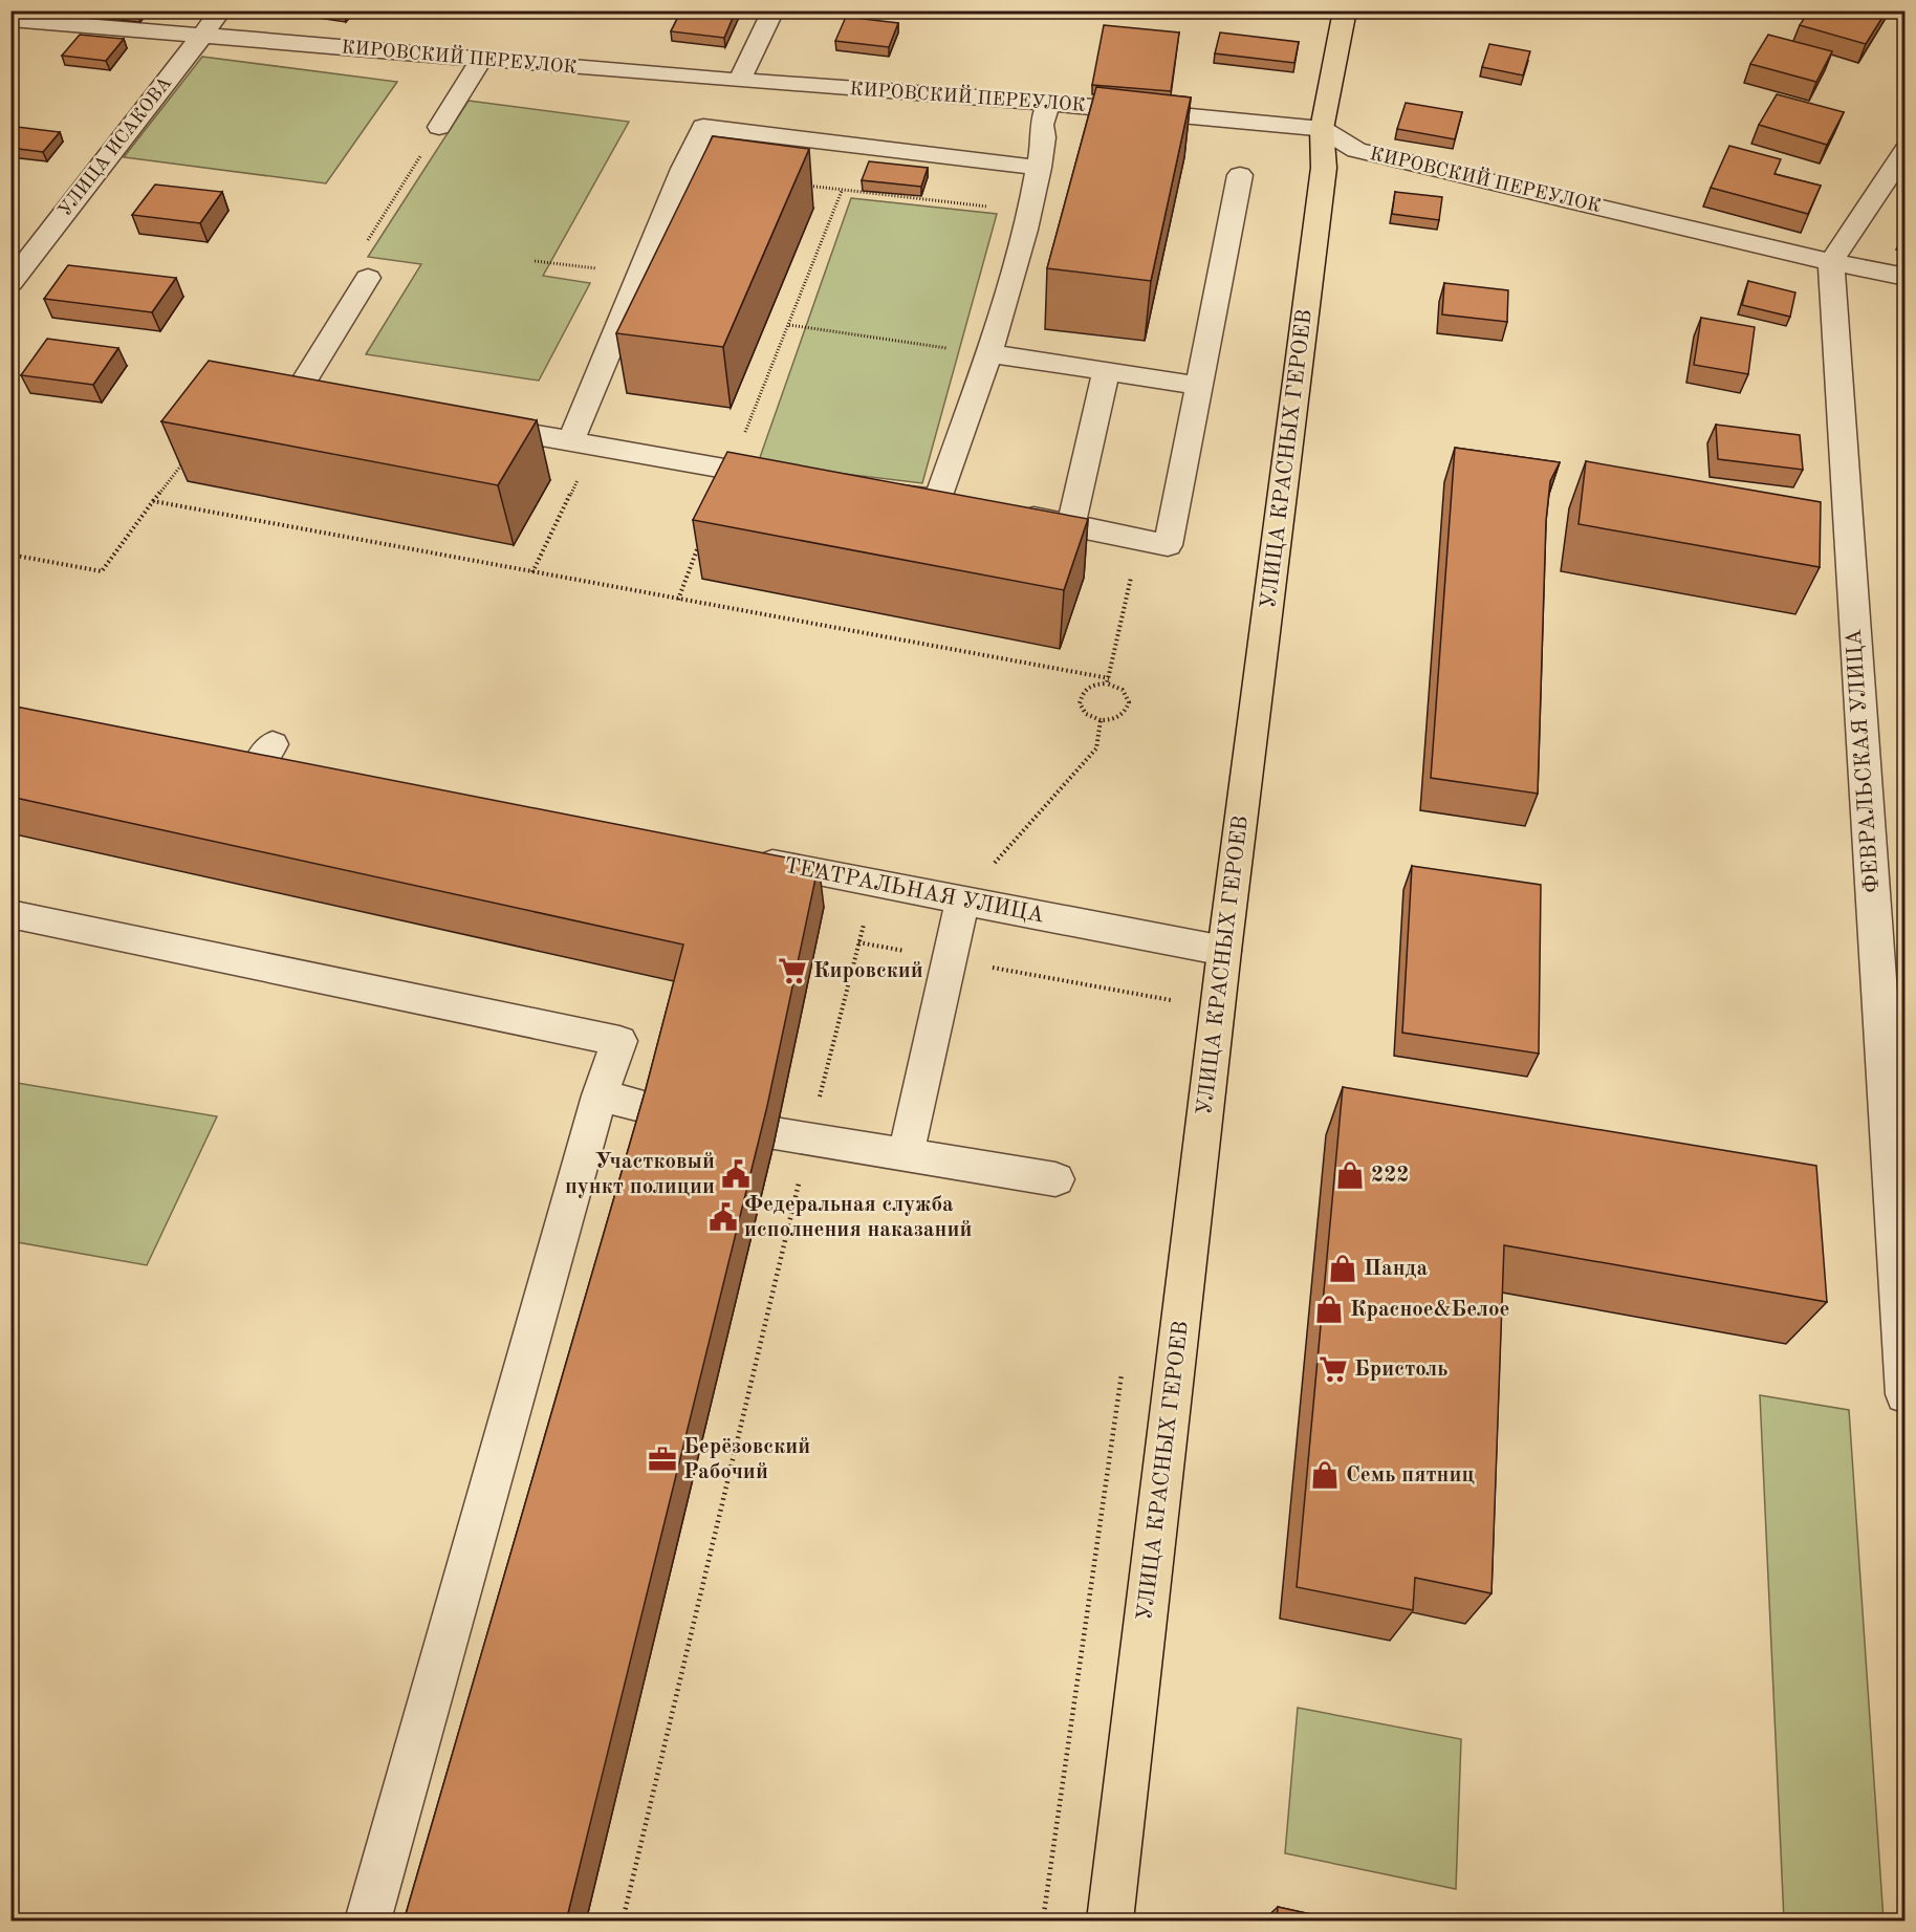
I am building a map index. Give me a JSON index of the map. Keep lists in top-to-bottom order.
{
  "streets": {
    "main road": ["УЛИЦА КРАСНЫХ ГЕРОЕВ"],
    "street": [
      "КИРОВСКИЙ ПЕРЕУЛОК",
      "УЛИЦА ИСАКОВА",
      "ФЕВРАЛЬСКАЯ УЛИЦА",
      "ТЕАТРАЛЬНАЯ УЛИЦА"
    ]
  },
  "crossings": [
    ["КИРОВСКИЙ ПЕРЕУЛОК", "УЛИЦА ИСАКОВА"],
    ["КИРОВСКИЙ ПЕРЕУЛОК", "УЛИЦА КРАСНЫХ ГЕРОЕВ"],
    ["КИРОВСКИЙ ПЕРЕУЛОК", "ФЕВРАЛЬСКАЯ УЛИЦА"],
    ["УЛИЦА КРАСНЫХ ГЕРОЕВ", "ТЕАТРАЛЬНАЯ УЛИЦА"]
  ],
  "places": {
    "supermarket": ["Кировский", "Бристоль"],
    "public building": ["Участковый пункт полиции", "Федеральная служба исполнения наказаний"],
    "shop": [
      "222",
      "Панда",
      "Красное&Белое",
      "Семь пятниц"
    ],
    "office": ["Берёзовский Рабочий"]
  }
}
